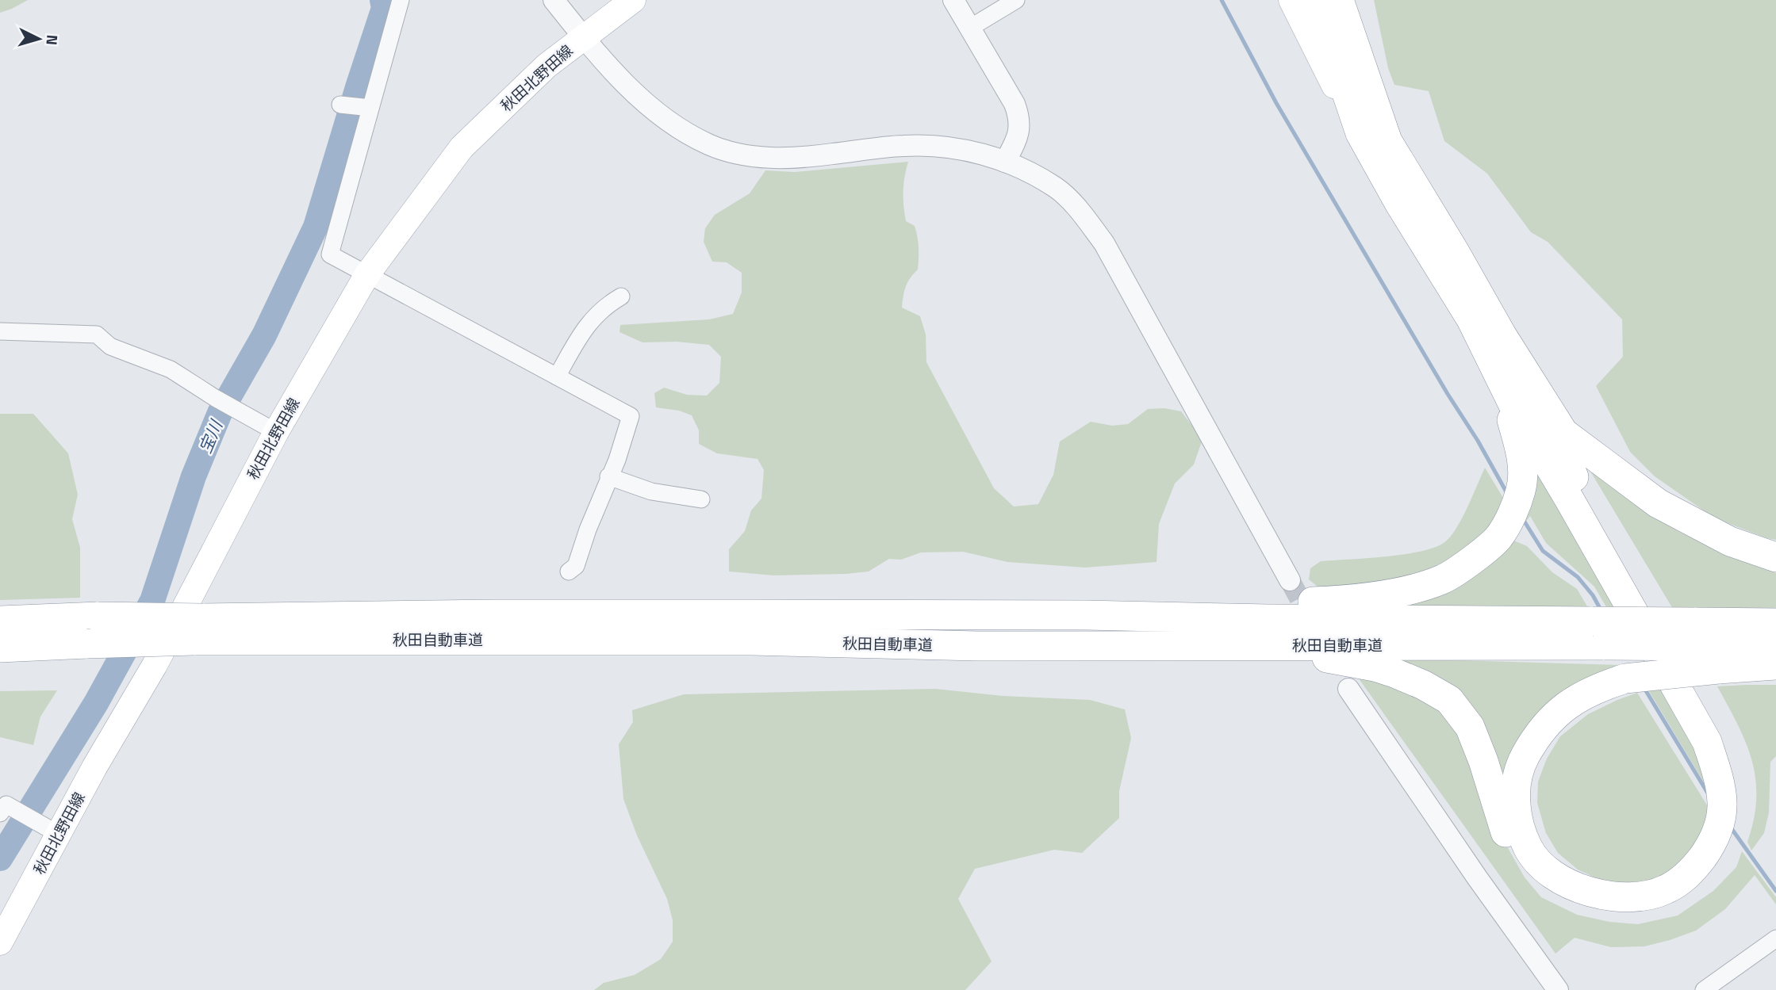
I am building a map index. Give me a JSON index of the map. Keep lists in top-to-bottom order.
{
  "streets": {
    "highway": ["秋田自動車道"],
    "main road": ["秋田北野田線"]
  },
  "water": ["宝川"],
  "north": "right"
}
